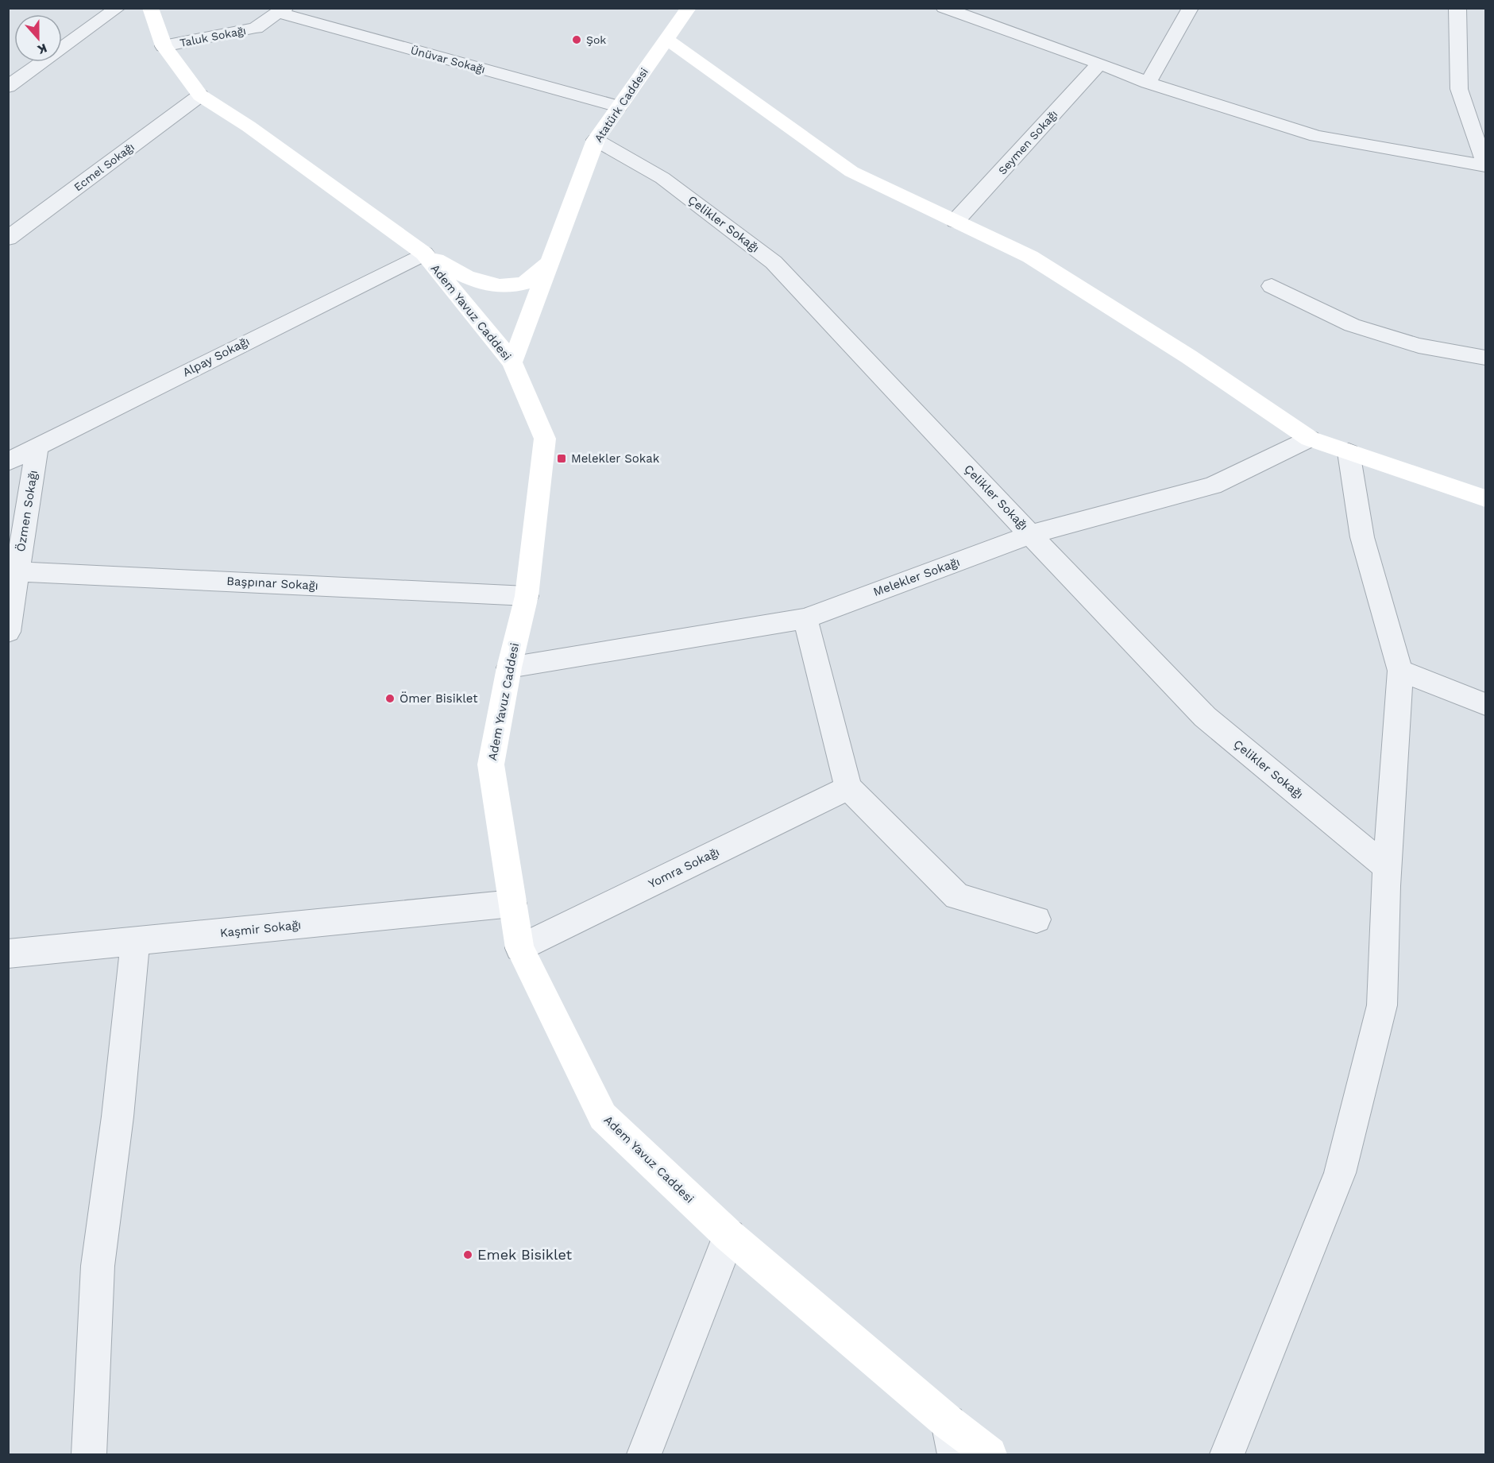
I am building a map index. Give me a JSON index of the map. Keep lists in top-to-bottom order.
{
  "streets": {
    "main road": ["Atatürk Caddesi", "Adem Yavuz Caddesi"],
    "street": [
      "Taluk Sokağı",
      "Ünüvar Sokağı",
      "Seymen Sokağı",
      "Ecmel Sokağı",
      "Çelikler Sokağı",
      "Alpay Sokağı",
      "Özmen Sokağı",
      "Melekler Sokağı",
      "Başpınar Sokağı",
      "Yomra Sokağı",
      "Kaşmir Sokağı"
    ]
  },
  "crossings": [
    ["Taluk Sokağı", "Ünüvar Sokağı"],
    ["Taluk Sokağı", "Adem Yavuz Caddesi"],
    ["Ünüvar Sokağı", "Atatürk Caddesi"],
    ["Atatürk Caddesi", "Çelikler Sokağı"],
    ["Atatürk Caddesi", "Adem Yavuz Caddesi"],
    ["Ecmel Sokağı", "Adem Yavuz Caddesi"],
    ["Çelikler Sokağı", "Melekler Sokağı"],
    ["Adem Yavuz Caddesi", "Alpay Sokağı"],
    ["Adem Yavuz Caddesi", "Melekler Sokağı"],
    ["Adem Yavuz Caddesi", "Başpınar Sokağı"],
    ["Adem Yavuz Caddesi", "Yomra Sokağı"],
    ["Adem Yavuz Caddesi", "Kaşmir Sokağı"],
    ["Alpay Sokağı", "Özmen Sokağı"],
    ["Özmen Sokağı", "Başpınar Sokağı"]
  ],
  "places": {
    "other": ["Şok", "Ömer Bisiklet", "Emek Bisiklet"],
    "transit": ["Melekler Sokak"]
  },
  "north": "bottom"
}
